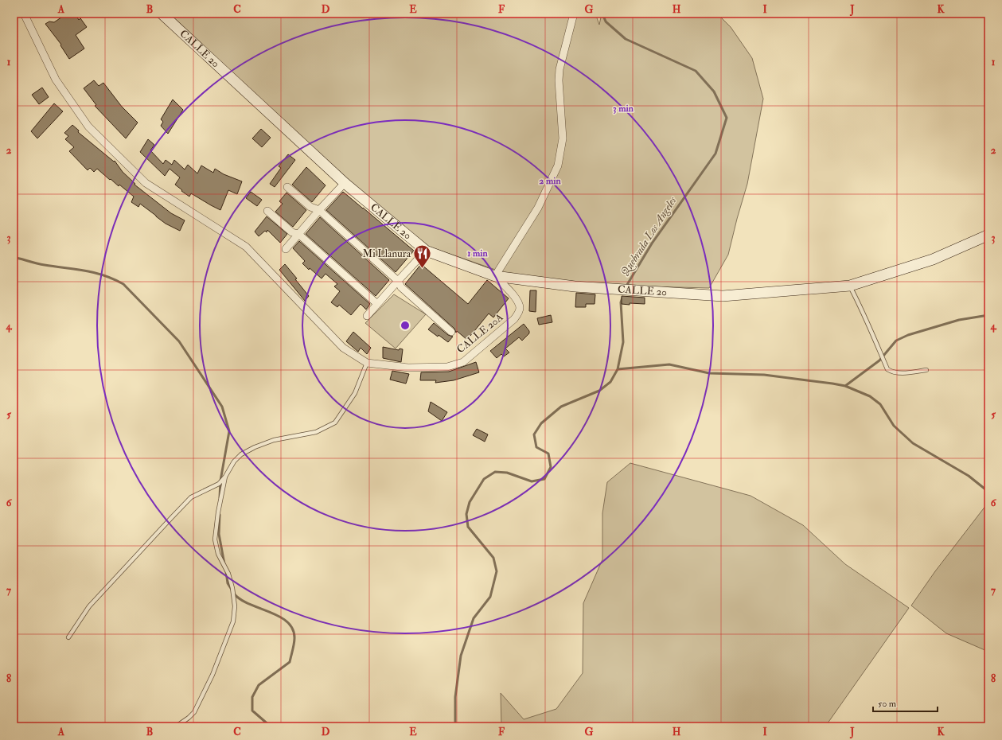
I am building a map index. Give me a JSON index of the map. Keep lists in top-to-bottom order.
{
  "streets": {
    "main road": ["CALLE 20"],
    "street": ["CALLE 20A"]
  },
  "crossings": [
    ["CALLE 20", "CALLE 20A"]
  ],
  "water": ["Quebrada Los Angeles"],
  "places": {
    "restaurant": ["Mi Llanura"]
  },
  "scale_bar": "50 m",
  "grid": {
    "columns": [
      "A",
      "B",
      "C",
      "D",
      "E",
      "F",
      "G",
      "H",
      "I",
      "J",
      "K"
    ],
    "rows": [
      "1",
      "2",
      "3",
      "4",
      "5",
      "6",
      "7",
      "8"
    ]
  },
  "rings": ["3 min", "2 min", "1 min"]
}
